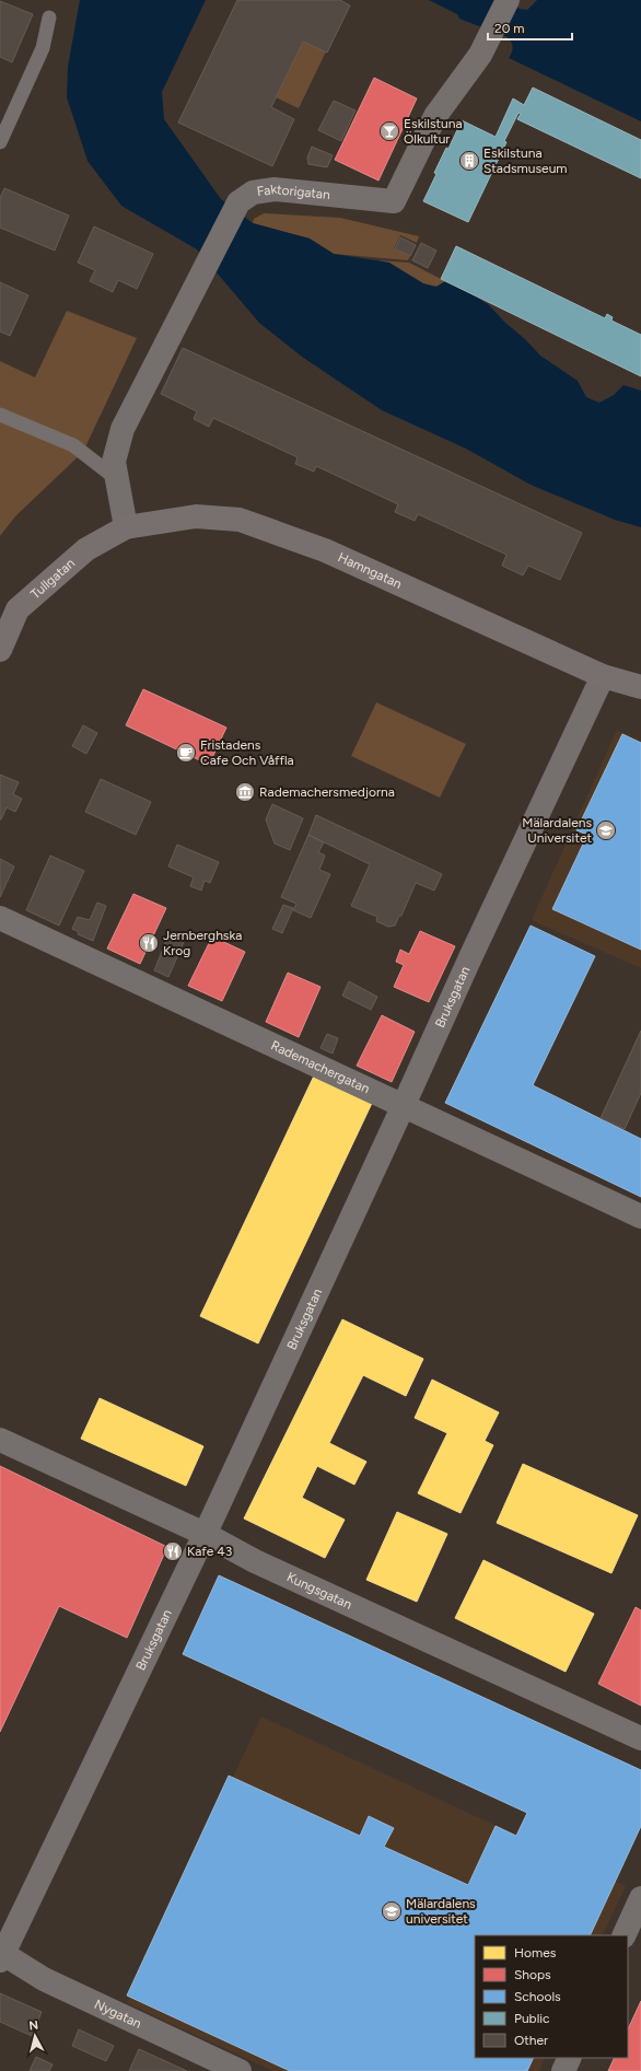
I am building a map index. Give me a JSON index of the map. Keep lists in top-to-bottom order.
{
  "streets": {
    "street": [
      "Faktorigatan",
      "Hamngatan",
      "Tullgatan",
      "Bruksgatan",
      "Rademachergatan",
      "Kungsgatan",
      "Nygatan"
    ]
  },
  "crossings": [
    ["Faktorigatan", "Hamngatan"],
    ["Faktorigatan", "Tullgatan"],
    ["Hamngatan", "Tullgatan"],
    ["Hamngatan", "Bruksgatan"],
    ["Bruksgatan", "Rademachergatan"],
    ["Bruksgatan", "Kungsgatan"],
    ["Bruksgatan", "Nygatan"]
  ],
  "places": {
    "bar": ["Eskilstuna Ölkultur"],
    "building": ["Eskilstuna Stadsmuseum"],
    "cafe": ["Fristadens Cafe Och Våffla"],
    "museum": ["Rademachersmedjorna"],
    "school or university": ["Mälardalens Universitet", "Mälardalens universitet"],
    "restaurant": ["Jernberghska Krog", "Kafe 43"]
  },
  "legend": [
    "Homes",
    "Shops",
    "Schools",
    "Public",
    "Other"
  ],
  "scale_bar": "20 m",
  "north": "top"
}
